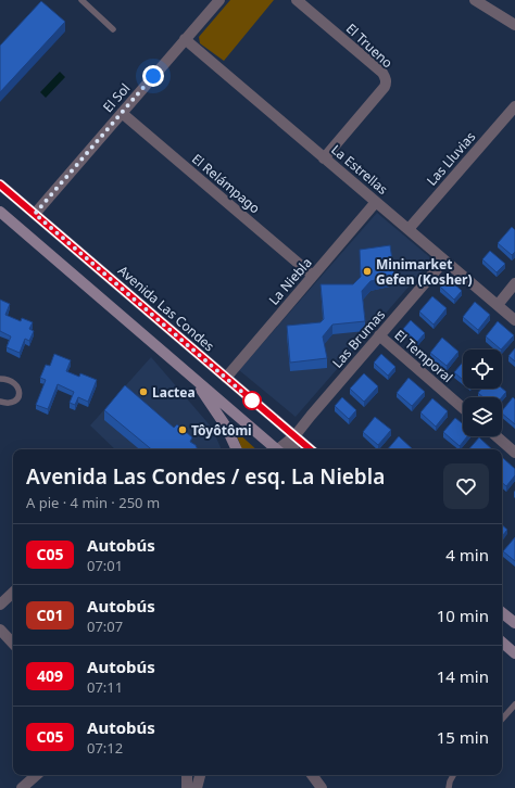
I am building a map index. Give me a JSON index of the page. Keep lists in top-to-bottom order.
{
  "streets": {
    "main road": ["Avenida Las Condes"],
    "street": [
      "El Trueno",
      "El Sol",
      "Las Lluvias",
      "La Estrellas",
      "El Relámpago",
      "La Niebla",
      "Las Brumas",
      "El Temporal"
    ]
  },
  "crossings": [
    ["El Trueno", "La Estrellas"],
    ["El Sol", "La Estrellas"],
    ["El Sol", "El Relámpago"],
    ["El Sol", "Avenida Las Condes"],
    ["Las Lluvias", "La Estrellas"],
    ["La Estrellas", "La Niebla"],
    ["La Estrellas", "Las Brumas"],
    ["El Relámpago", "La Niebla"],
    ["La Niebla", "Avenida Las Condes"],
    ["Avenida Las Condes", "Las Brumas"],
    ["Las Brumas", "El Temporal"]
  ],
  "places": ["Minimarket Gefen (Kosher)", "Lactea", "Tôyôtômi"],
  "lines": ["bus line C05"],
  "page": {
    "heading": ["Avenida Las Condes / esq. La Niebla", "A pie · 4 min · 250 m"],
    "list": [
      {
        "mark": "C05",
        "name": "Autobús",
        "note": "07:01",
        "value": "4 min"
      },
      {
        "mark": "C01",
        "name": "Autobús",
        "note": "07:07",
        "value": "10 min"
      },
      {
        "mark": "409",
        "name": "Autobús",
        "note": "07:11",
        "value": "14 min"
      },
      {
        "mark": "C05",
        "name": "Autobús",
        "note": "07:12",
        "value": "15 min"
      }
    ]
  }
}
